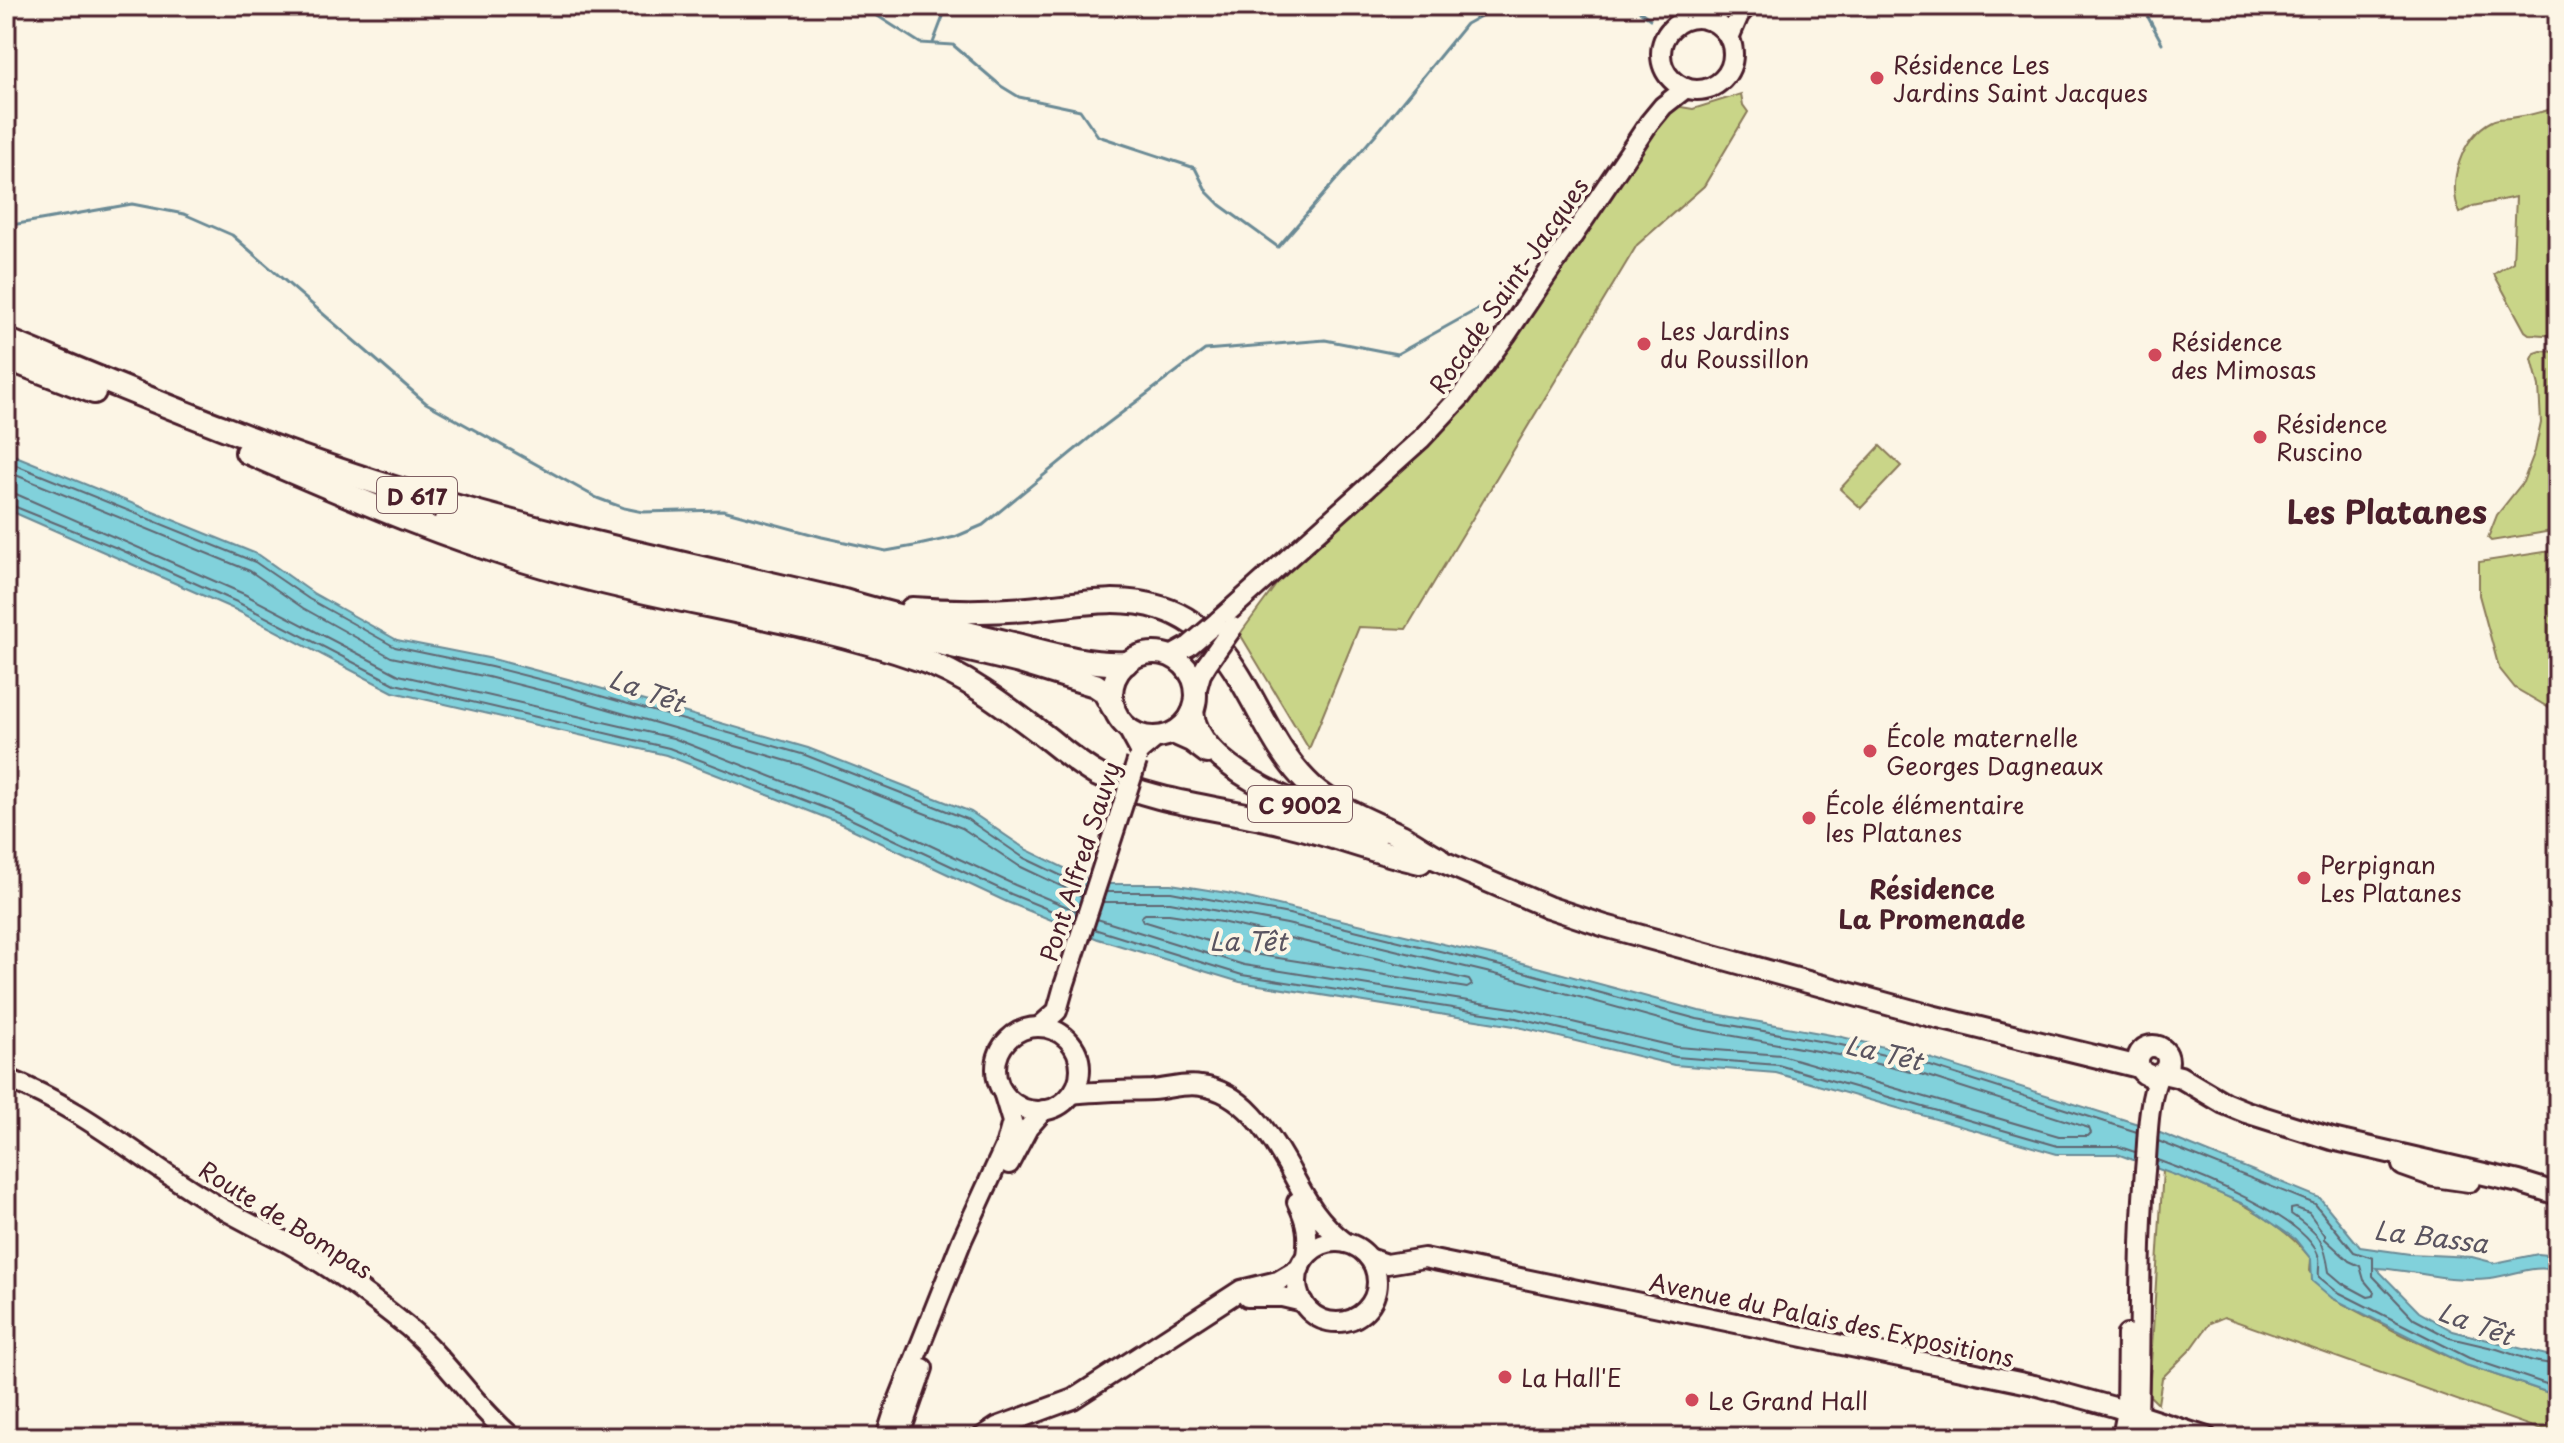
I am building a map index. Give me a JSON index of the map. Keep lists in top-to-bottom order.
{
  "streets": {
    "highway": ["D 617"],
    "main road": [
      "Rocade Saint-Jacques",
      "C 9002",
      "Pont Alfred Sauvy",
      "Route de Bompas",
      "Avenue du Palais des Expositions"
    ]
  },
  "crossings": [
    ["D 617", "C 9002"]
  ],
  "districts": ["Les Platanes", "Résidence La Promenade"],
  "water": ["La Têt", "La Bassa"],
  "places": [
    "Résidence Les Jardins Saint Jacques",
    "Les Jardins du Roussillon",
    "Résidence des Mimosas",
    "Résidence Ruscino",
    "École maternelle Georges Dagneaux",
    "École élémentaire les Platanes",
    "Perpignan Les Platanes",
    "La Hall'E",
    "Le Grand Hall"
  ]
}
